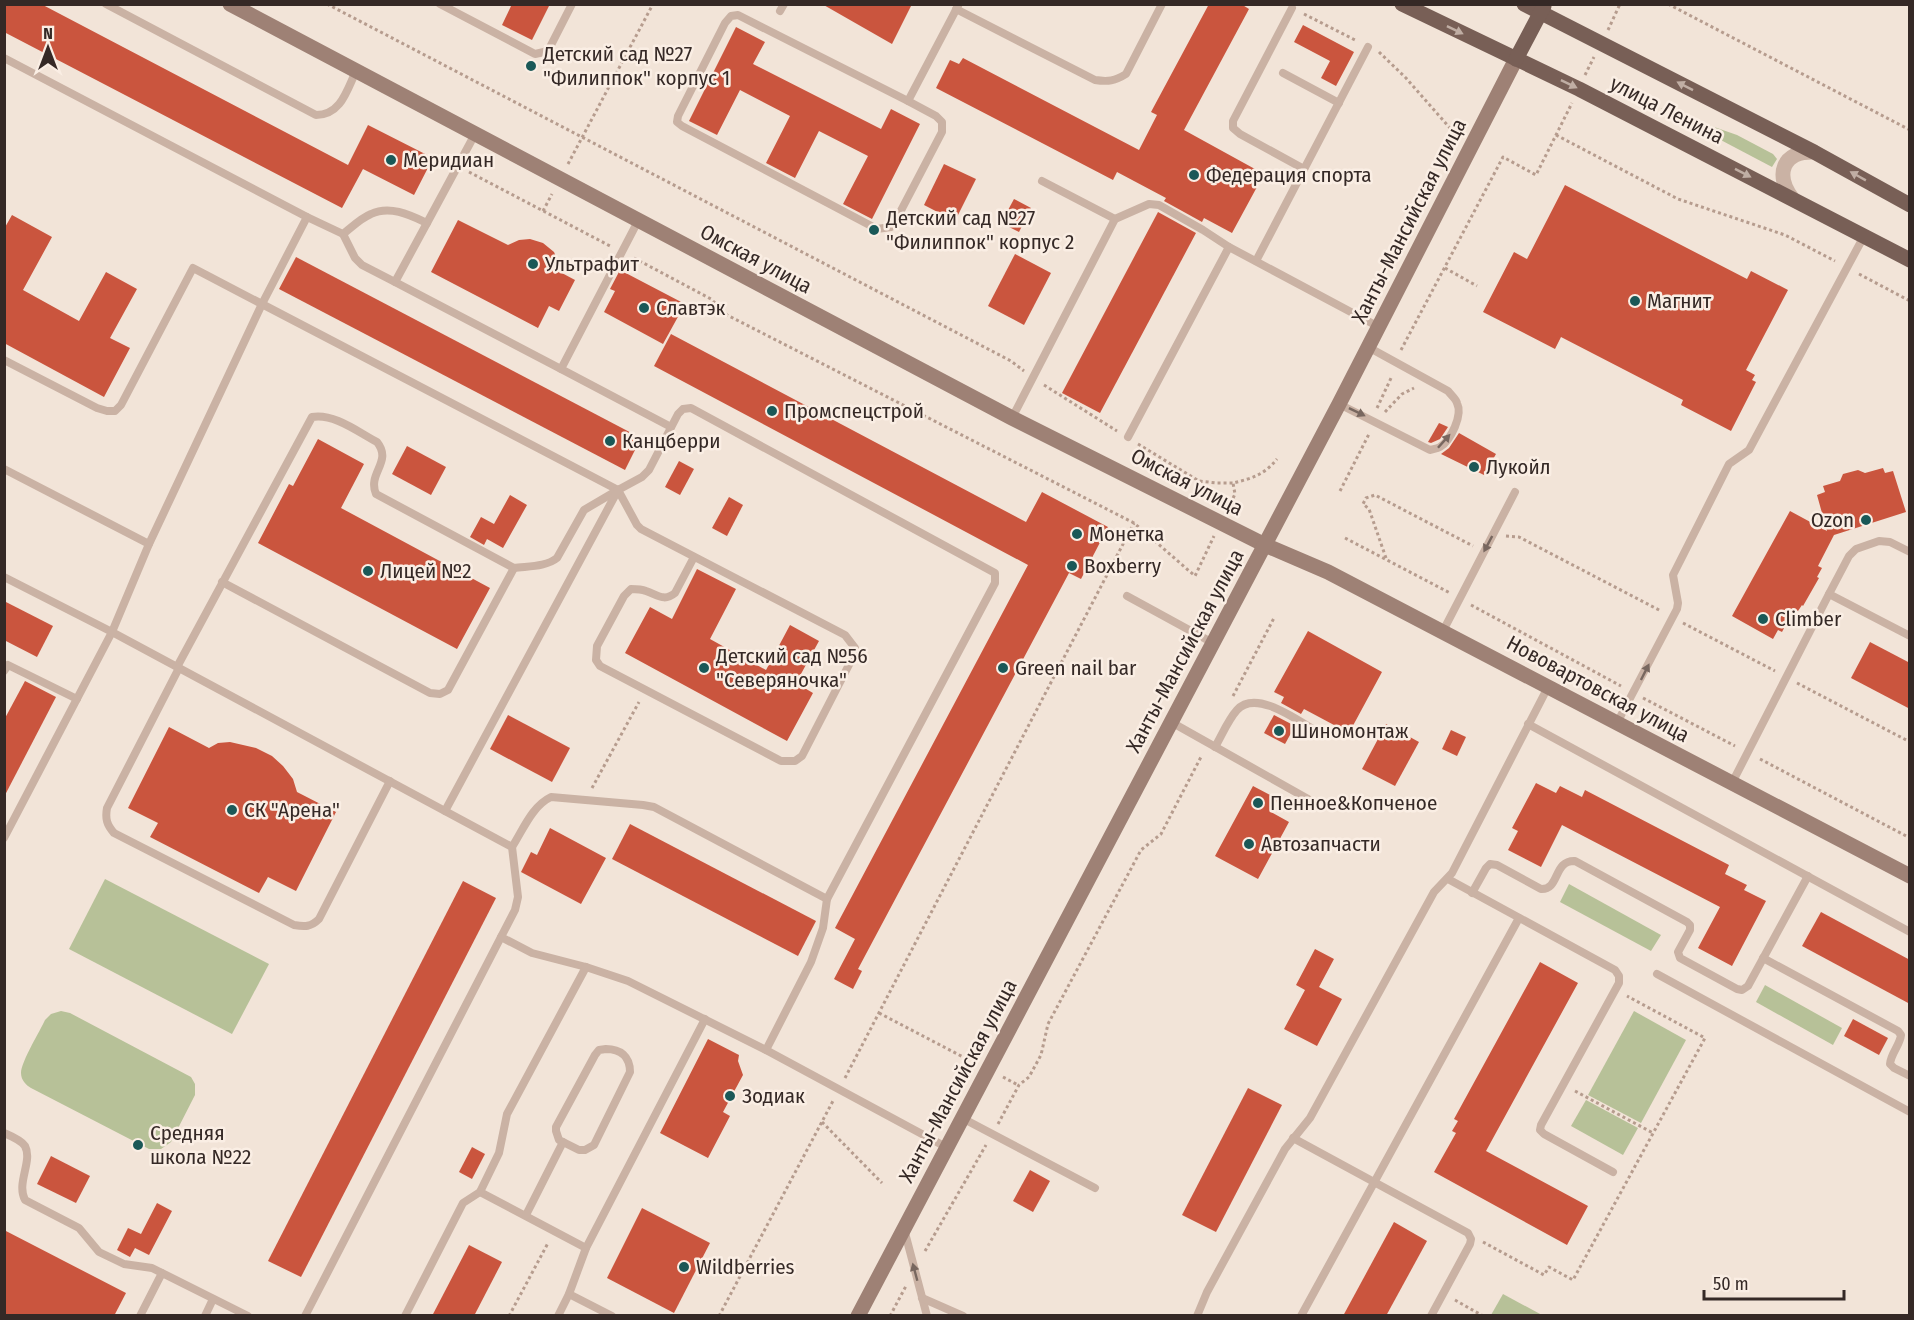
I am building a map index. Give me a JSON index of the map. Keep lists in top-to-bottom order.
{
  "streets": {
    "main road": [
      "улица Ленина",
      "Ханты-Мансийская улица",
      "Омская улица",
      "Нововартовская улица"
    ]
  },
  "crossings": [
    ["улица Ленина", "Ханты-Мансийская улица"],
    ["Ханты-Мансийская улица", "Омская улица"],
    ["Ханты-Мансийская улица", "Нововартовская улица"],
    ["Омская улица", "Нововартовская улица"]
  ],
  "places": [
    "Детский сад №27 \"Филиппок\" корпус 1",
    "Меридиан",
    "Федерация спорта",
    "Детский сад №27 \"Филиппок\" корпус 2",
    "Ультрафит",
    "Магнит",
    "Славтэк",
    "Промспецстрой",
    "Канцберри",
    "Лукойл",
    "Ozon",
    "Монетка",
    "Boxberry",
    "Лицей №2",
    "Climber",
    "Детский сад №56 \"Северяночка\"",
    "Green nail bar",
    "Шиномонтаж",
    "Пенное&Копченое",
    "СК \"Арена\"",
    "Автозапчасти",
    "Зодиак",
    "Средняя школа №22",
    "Wildberries"
  ],
  "scale_bar": "50 m",
  "north": "top"
}
